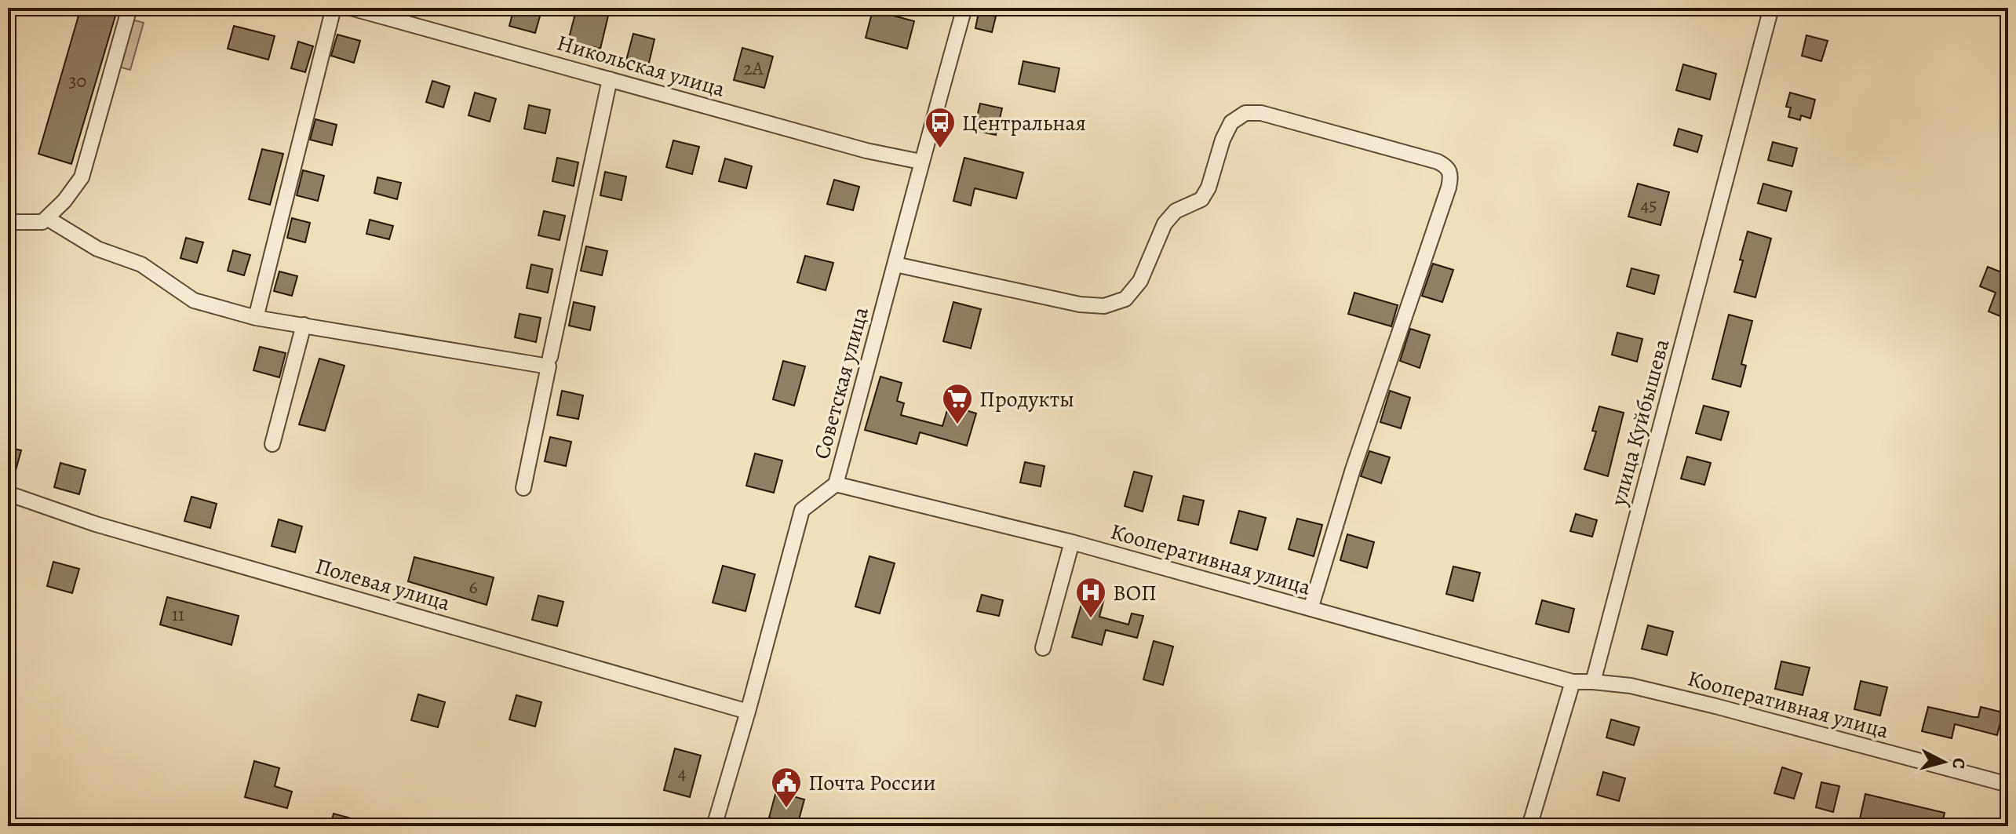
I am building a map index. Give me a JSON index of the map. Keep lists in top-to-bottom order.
{
  "streets": {
    "street": [
      "Никольская улица",
      "Советская улица",
      "улица Куйбышева",
      "Кооперативная улица",
      "Полевая улица"
    ]
  },
  "crossings": [
    ["Никольская улица", "Советская улица"],
    ["Советская улица", "Кооперативная улица"],
    ["Советская улица", "Полевая улица"],
    ["улица Куйбышева", "Кооперативная улица"]
  ],
  "places": {
    "bus stop": ["Центральная"],
    "supermarket": ["Продукты"],
    "hospital": ["ВОП"],
    "public building": ["Почта России"]
  },
  "house_numbers": [
    "2А",
    "30",
    "45",
    "6",
    "11",
    "4"
  ],
  "north": "right"
}
